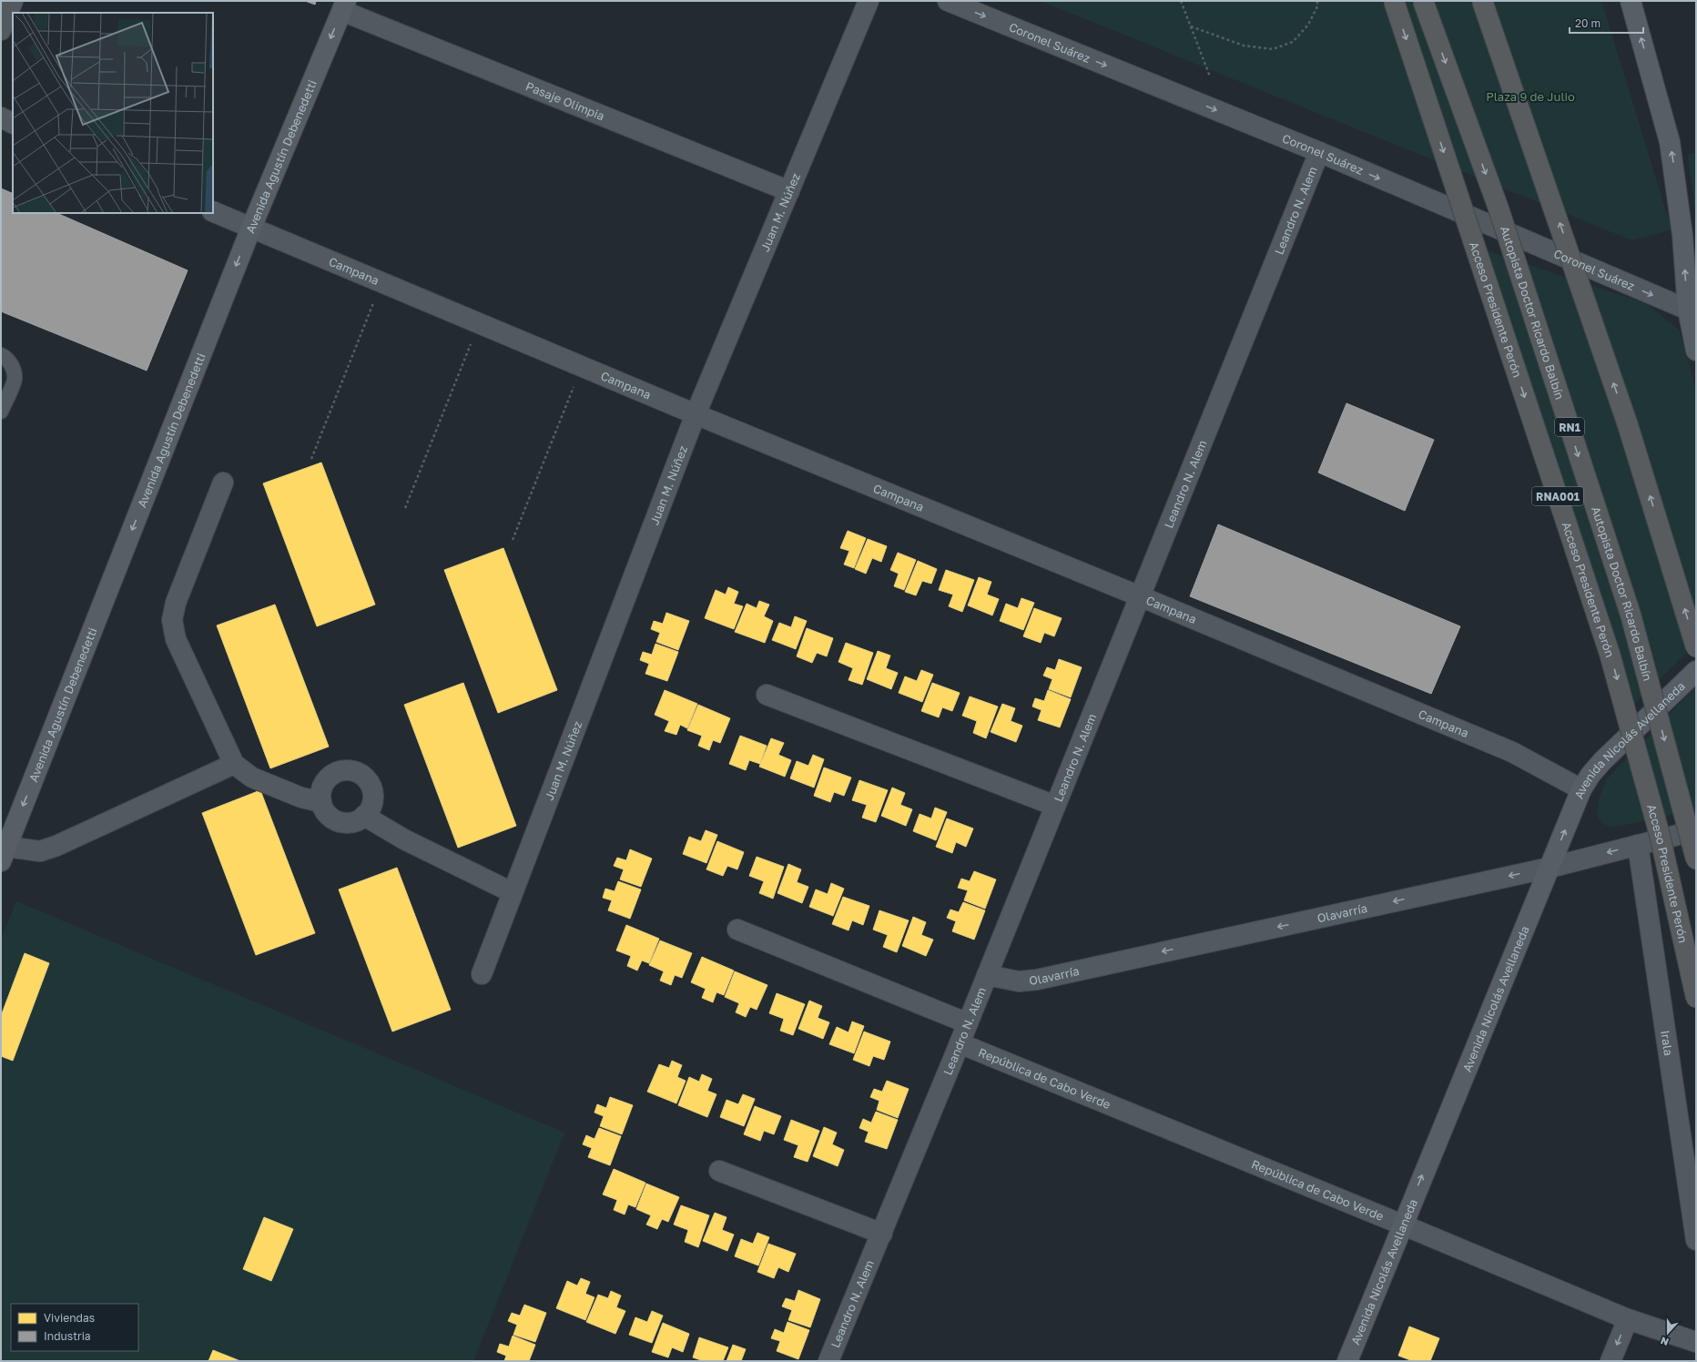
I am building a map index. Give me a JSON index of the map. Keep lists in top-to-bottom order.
{
  "streets": {
    "highway": [
      "Acceso Presidente Perón",
      "Autopista Doctor Ricardo Balbín",
      "RN1",
      "RNA001"
    ],
    "main road": ["Avenida Agustín Debenedetti", "Avenida Nicolás Avellaneda"],
    "street": [
      "Coronel Suárez",
      "Pasaje Olimpia",
      "Leandro N. Alem",
      "Juan M. Núñez",
      "Campana",
      "Olavarría",
      "Irala",
      "República de Cabo Verde"
    ]
  },
  "crossings": [
    ["Coronel Suárez", "Leandro N. Alem"],
    ["Pasaje Olimpia", "Avenida Agustín Debenedetti"],
    ["Pasaje Olimpia", "Juan M. Núñez"],
    ["Avenida Agustín Debenedetti", "Campana"],
    ["Leandro N. Alem", "Campana"],
    ["Leandro N. Alem", "Olavarría"],
    ["Leandro N. Alem", "República de Cabo Verde"],
    ["Juan M. Núñez", "Campana"],
    ["Campana", "Avenida Nicolás Avellaneda"],
    ["Avenida Nicolás Avellaneda", "Olavarría"],
    ["Avenida Nicolás Avellaneda", "República de Cabo Verde"],
    ["Olavarría", "Irala"]
  ],
  "one_way": [
    "Coronel Suárez",
    "Avenida Agustín Debenedetti",
    "Avenida Nicolás Avellaneda",
    "Olavarría"
  ],
  "parks": ["Plaza 9 de Julio"],
  "legend": ["Viviendas", "Industria"],
  "scale_bar": "20 m",
  "north": "bottom"
}
